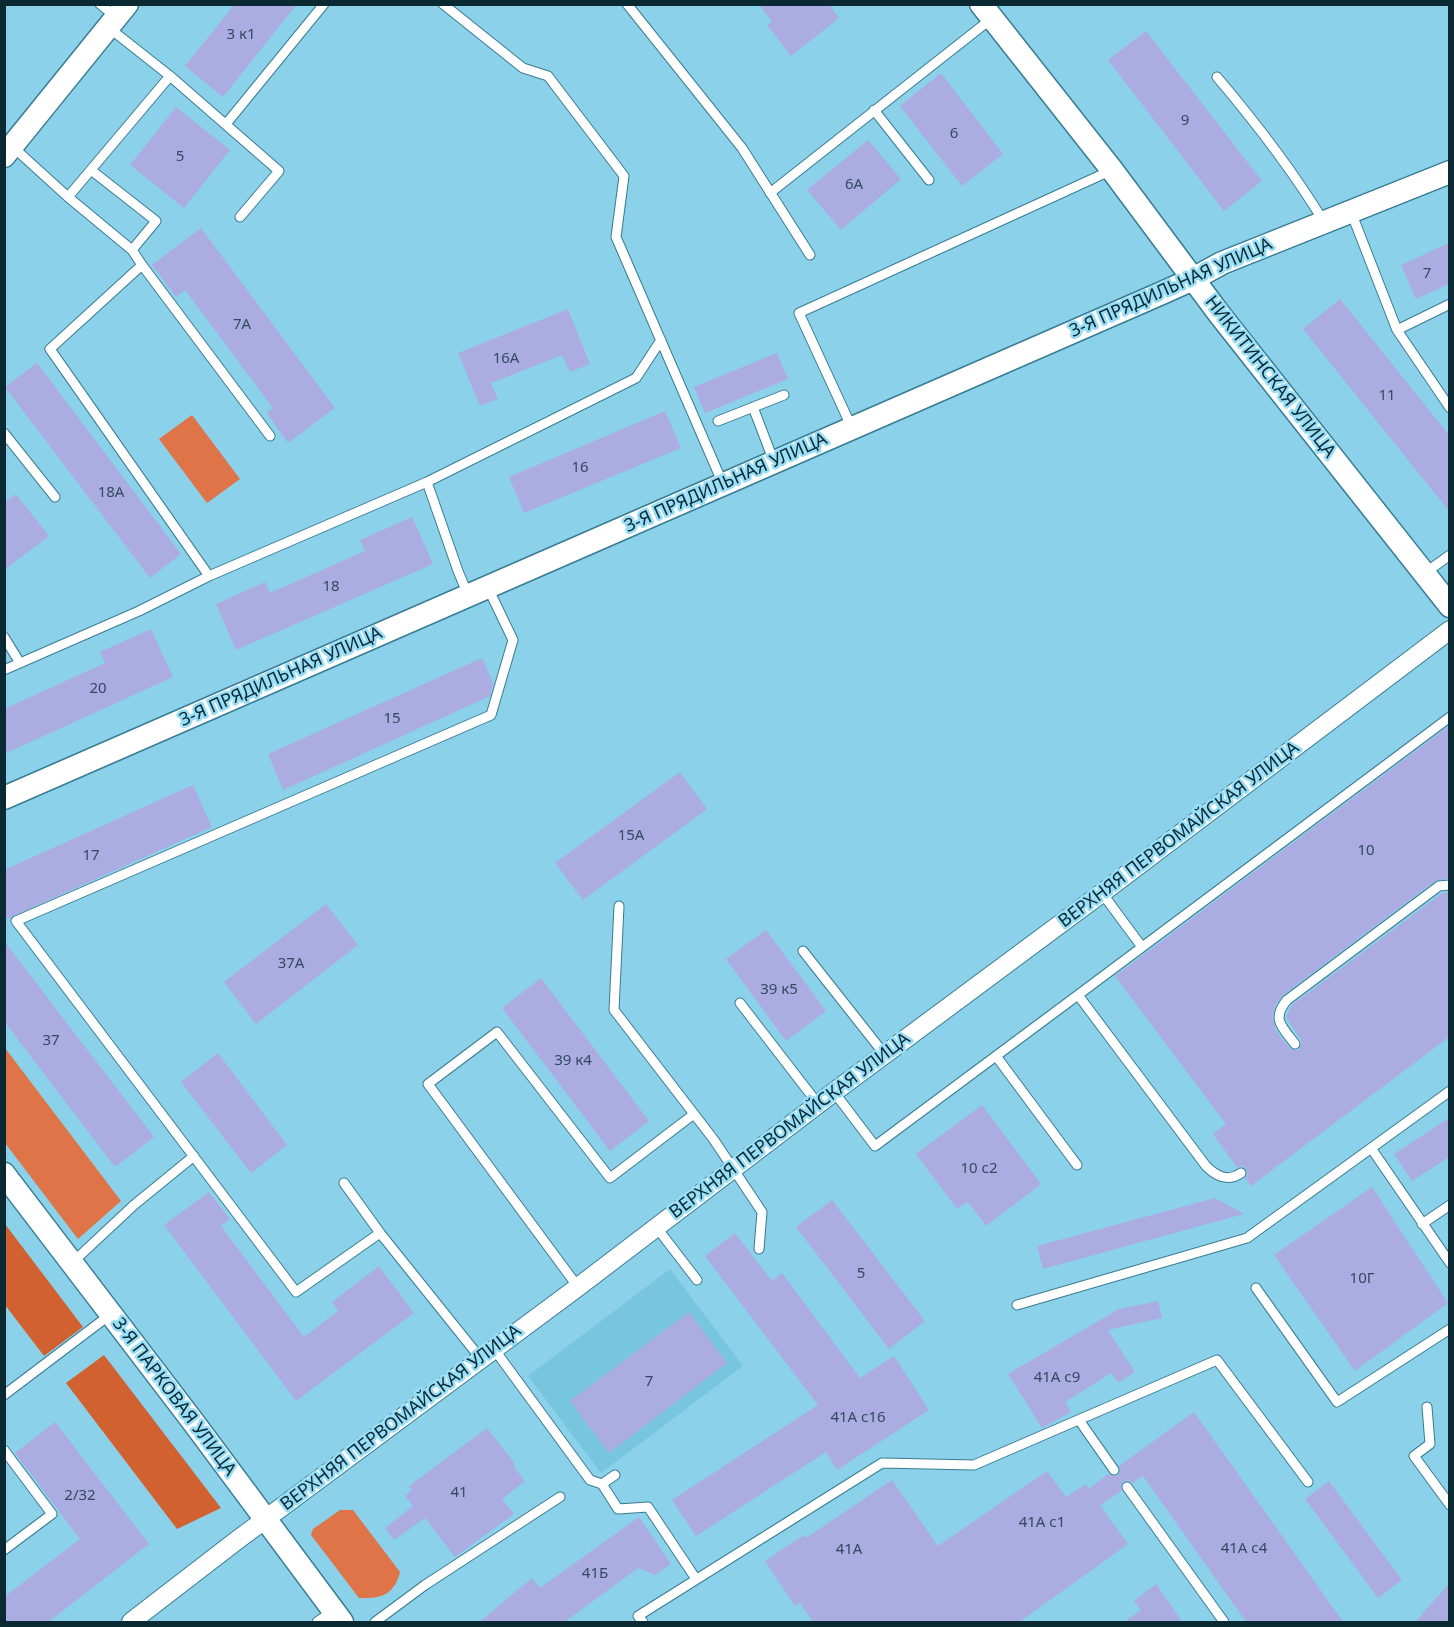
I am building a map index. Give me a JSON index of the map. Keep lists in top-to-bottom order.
{
  "streets": {
    "street": [
      "3-Я ПРЯДИЛЬНАЯ УЛИЦА",
      "НИКИТИНСКАЯ УЛИЦА",
      "ВЕРХНЯЯ ПЕРВОМАЙСКАЯ УЛИЦА",
      "3-Я ПАРКОВАЯ УЛИЦА"
    ]
  },
  "crossings": [
    ["3-Я ПРЯДИЛЬНАЯ УЛИЦА", "НИКИТИНСКАЯ УЛИЦА"],
    ["ВЕРХНЯЯ ПЕРВОМАЙСКАЯ УЛИЦА", "3-Я ПАРКОВАЯ УЛИЦА"]
  ],
  "house_numbers": [
    "3 к1",
    "9",
    "6",
    "5",
    "6А",
    "7",
    "7А",
    "16А",
    "11",
    "16",
    "18А",
    "18",
    "20",
    "15",
    "15А",
    "10",
    "17",
    "37А",
    "39 к5",
    "37",
    "39 к4",
    "10 с2",
    "5",
    "10Г",
    "41А с9",
    "7",
    "41А с16",
    "41",
    "2/32",
    "41А с1",
    "41А с4",
    "41А",
    "41Б"
  ]
}
